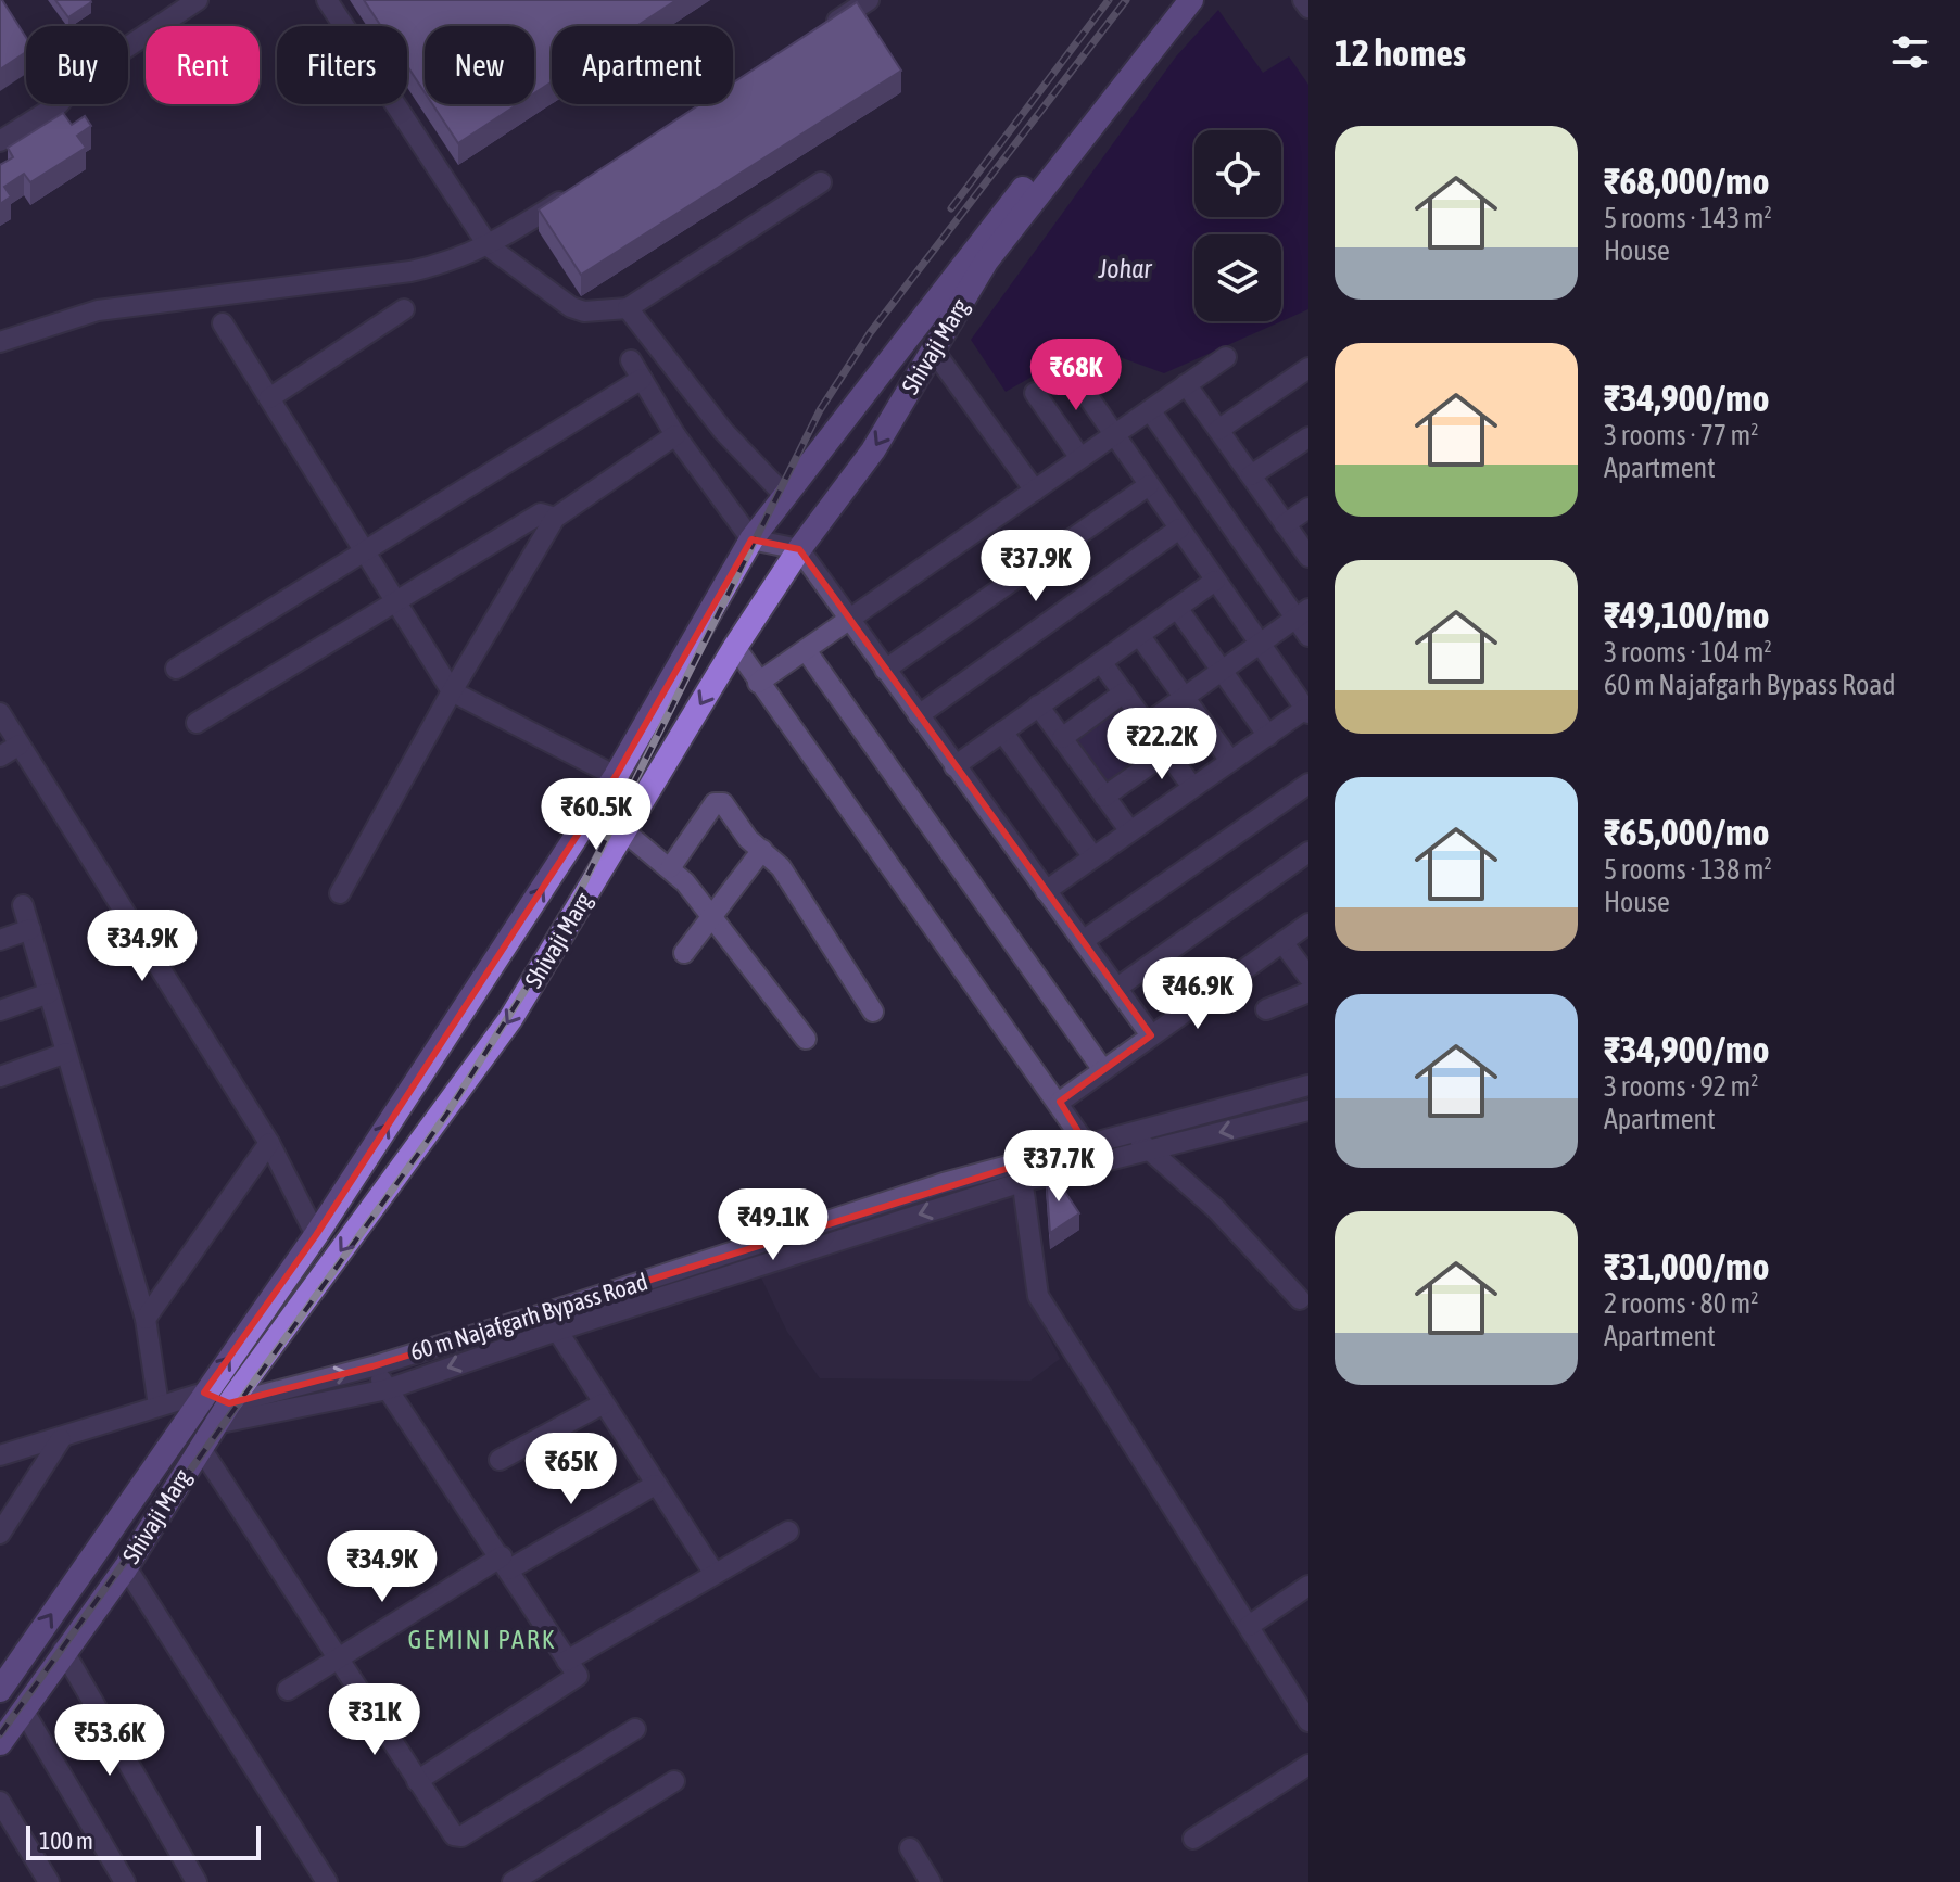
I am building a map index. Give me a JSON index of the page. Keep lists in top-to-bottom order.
{
  "streets": {
    "main road": ["Shivaji Marg", "60 m Najafgarh Bypass Road"]
  },
  "crossings": [
    ["Shivaji Marg", "60 m Najafgarh Bypass Road"]
  ],
  "districts": ["GEMINI PARK"],
  "water": ["Johar"],
  "scale_bar": "100 m",
  "page": {
    "heading": "12 homes",
    "chip": [
      "Buy",
      "Rent",
      "Filters",
      "New",
      "Apartment"
    ],
    "list": [
      {
        "name": "₹68,000/mo",
        "note": "5 rooms · 143 m² · House"
      },
      {
        "name": "₹34,900/mo",
        "note": "3 rooms · 77 m² · Apartment"
      },
      {
        "name": "₹49,100/mo",
        "note": "3 rooms · 104 m² · 60 m Najafgarh Bypass Road"
      },
      {
        "name": "₹65,000/mo",
        "note": "5 rooms · 138 m² · House"
      },
      {
        "name": "₹34,900/mo",
        "note": "3 rooms · 92 m² · Apartment"
      },
      {
        "name": "₹31,000/mo",
        "note": "2 rooms · 80 m² · Apartment"
      }
    ],
    "price": [
      "₹68K",
      "₹37.9K",
      "₹22.2K",
      "₹60.5K",
      "₹34.9K",
      "₹46.9K",
      "₹37.7K",
      "₹49.1K",
      "₹65K",
      "₹34.9K",
      "₹31K",
      "₹53.6K"
    ],
    "scale": "100 m"
  }
}
